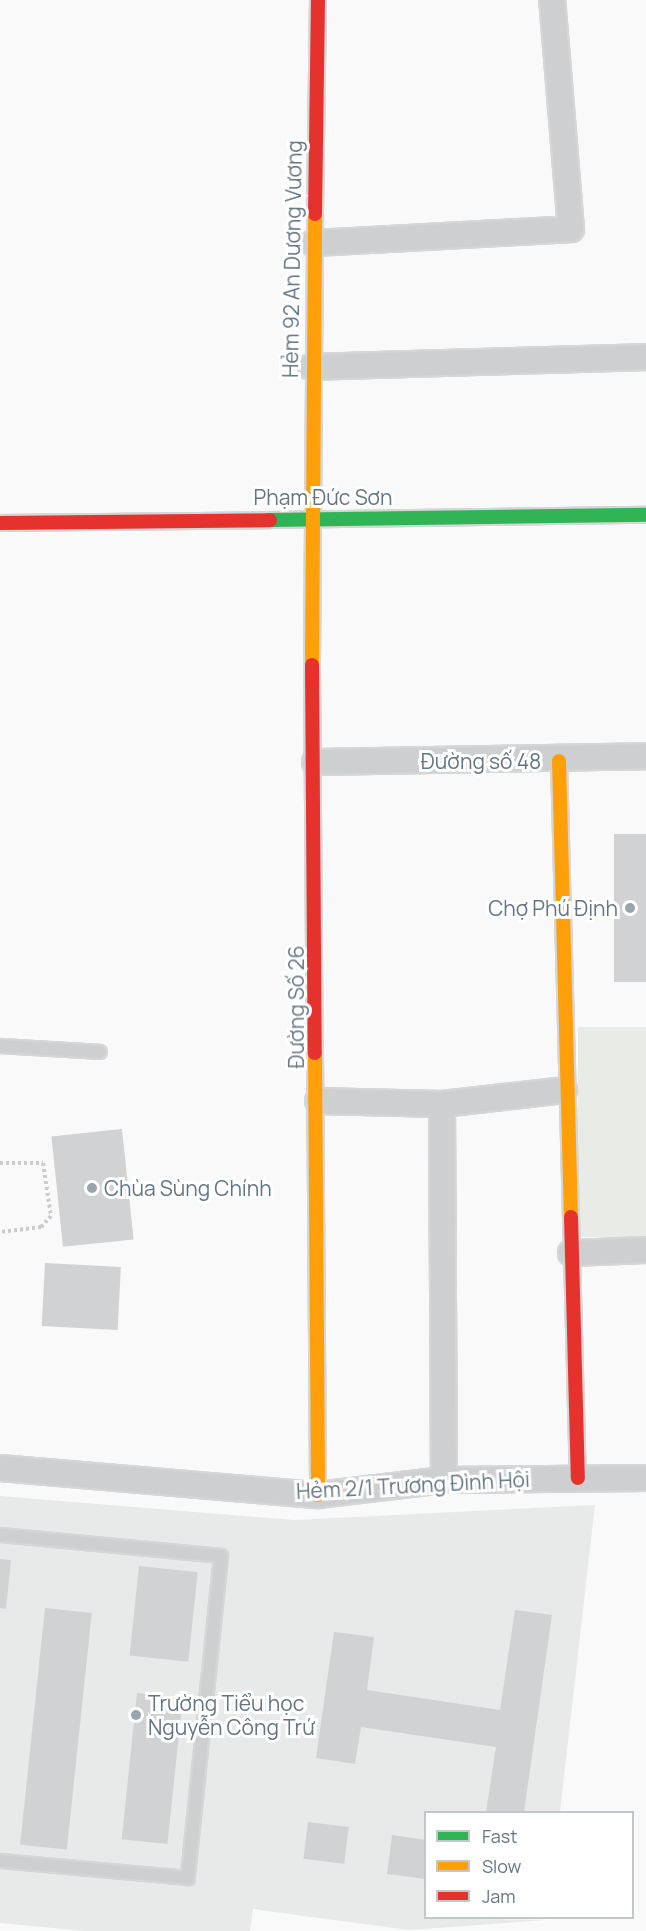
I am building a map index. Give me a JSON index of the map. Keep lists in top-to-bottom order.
{
  "streets": {
    "street": [
      "Hẻm 92 An Dương Vương",
      "Phạm Đức Sơn",
      "Đường số 48",
      "Đường Số 26",
      "Hẻm 2/1 Trương Đình Hội"
    ]
  },
  "crossings": [
    ["Hẻm 92 An Dương Vương", "Phạm Đức Sơn"],
    ["Hẻm 92 An Dương Vương", "Đường Số 26"],
    ["Phạm Đức Sơn", "Đường Số 26"],
    ["Đường số 48", "Đường Số 26"],
    ["Đường Số 26", "Hẻm 2/1 Trương Đình Hội"]
  ],
  "places": ["Chợ Phú Định", "Chùa Sùng Chính", "Trường Tiểu học Nguyễn Công Trứ"],
  "legend": ["Fast", "Slow", "Jam"]
}
